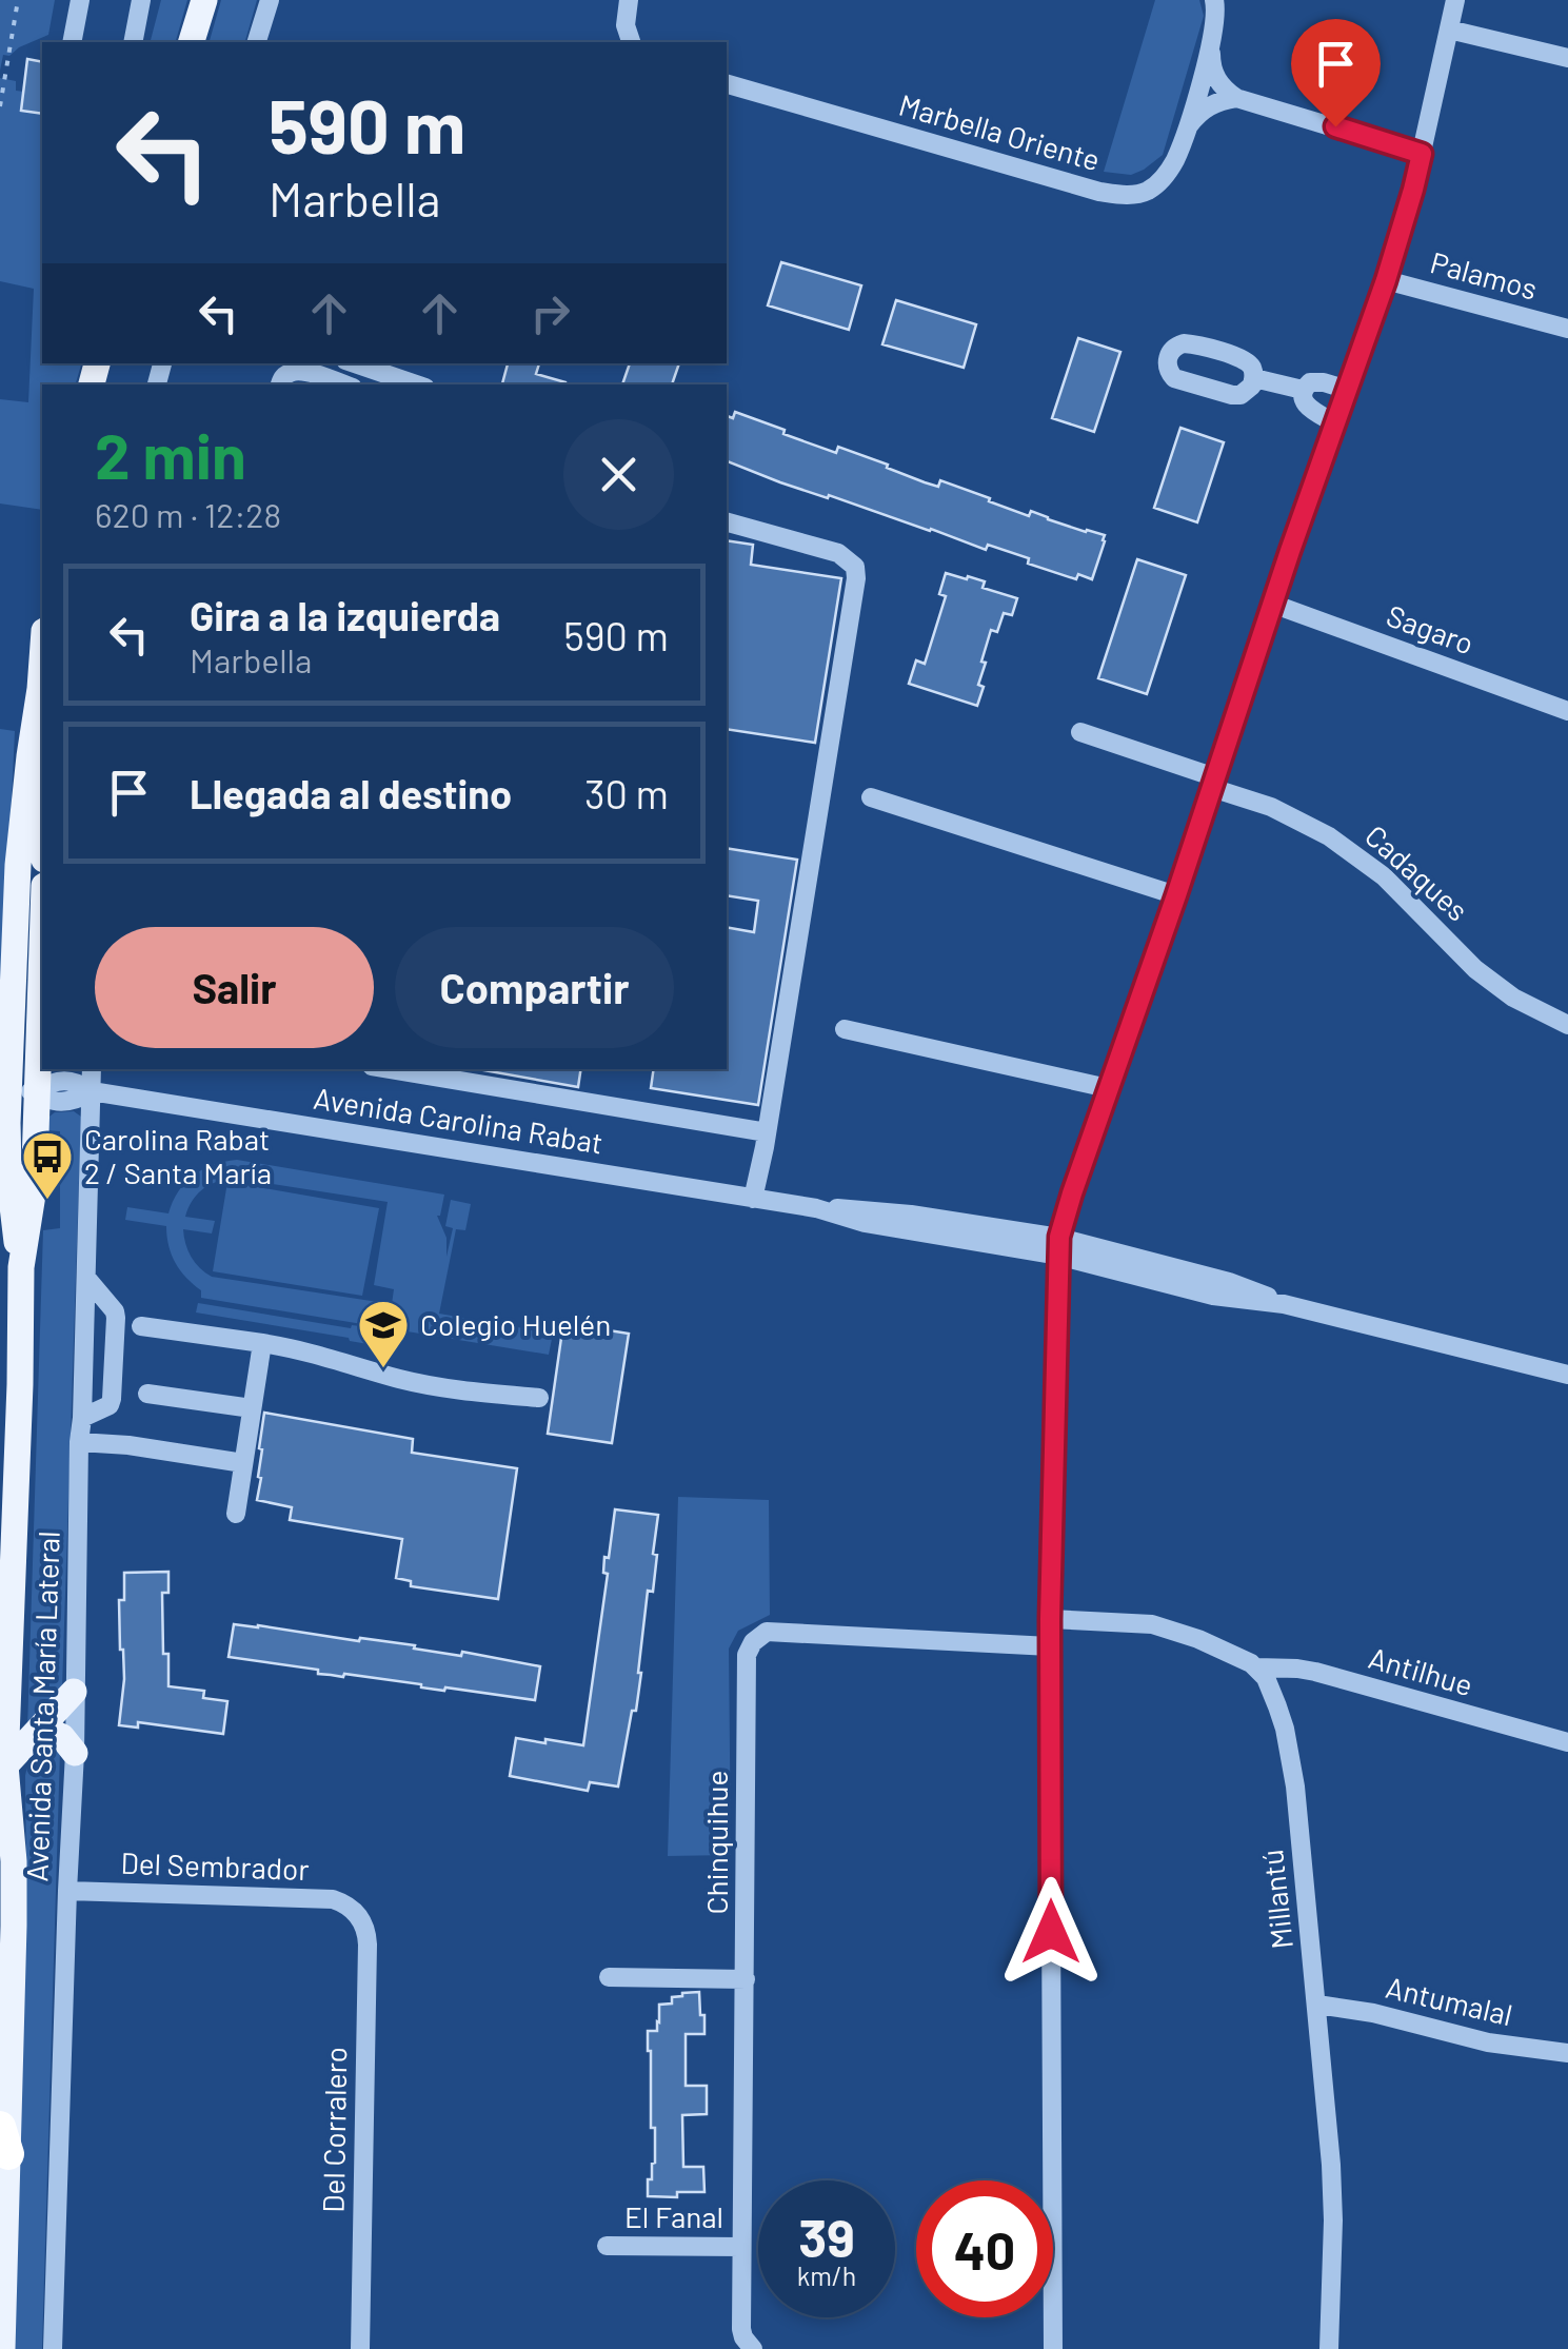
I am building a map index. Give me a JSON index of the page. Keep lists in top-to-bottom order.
{
  "streets": {
    "street": [
      "Marbella Oriente",
      "Palamos",
      "Sagaro",
      "Cadaques",
      "Avenida Carolina Rabat",
      "Antilhue",
      "Avenida Santa María Lateral",
      "Chinquihue",
      "Del Sembrador",
      "Millantú",
      "Antumalal",
      "Del Corralero",
      "El Fanal"
    ]
  },
  "crossings": [
    ["Avenida Carolina Rabat", "Avenida Santa María Lateral"],
    ["Antilhue", "Millantú"],
    ["Avenida Santa María Lateral", "Del Sembrador"],
    ["Chinquihue", "El Fanal"],
    ["Del Sembrador", "Del Corralero"],
    ["Millantú", "Antumalal"]
  ],
  "places": {
    "bus stop": ["Carolina Rabat 2 / Santa María"],
    "school or university": ["Colegio Huelén"]
  },
  "page": {
    "turn": ["590 m", "Marbella"],
    "heading": ["2 min", "620 m · 12:28"],
    "list": [
      {
        "name": "Gira a la izquierda",
        "note": "Marbella",
        "value": "590 m"
      },
      {
        "name": "Llegada al destino",
        "value": "30 m"
      }
    ],
    "buttons": ["Salir", "Compartir"],
    "speed": "39 km/h",
    "limit": "40"
  }
}
